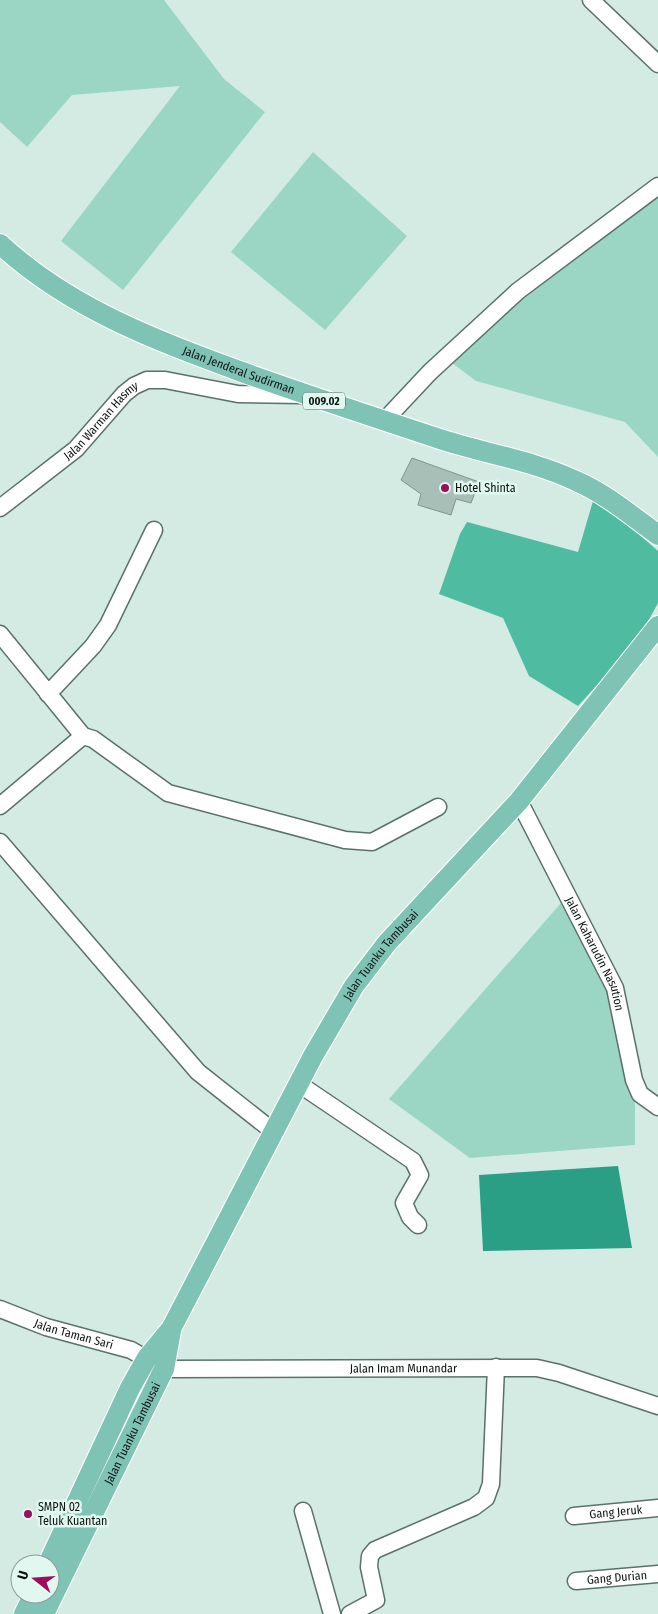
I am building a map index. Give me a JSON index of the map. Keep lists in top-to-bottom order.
{
  "streets": {
    "main road": ["Jalan Jenderal Sudirman", "009.02", "Jalan Tuanku Tambusai"],
    "street": [
      "Jalan Warman Hasmy",
      "Jalan Kaharudin Nasution",
      "Jalan Taman Sari",
      "Jalan Imam Munandar",
      "Gang Jeruk",
      "Gang Durian"
    ]
  },
  "crossings": [
    ["Jalan Jenderal Sudirman", "Jalan Warman Hasmy"],
    ["Jalan Kaharudin Nasution", "Jalan Tuanku Tambusai"],
    ["Jalan Tuanku Tambusai", "Jalan Taman Sari"],
    ["Jalan Tuanku Tambusai", "Jalan Imam Munandar"]
  ],
  "places": ["Hotel Shinta", "SMPN 02 Teluk Kuantan"],
  "north": "left"
}
